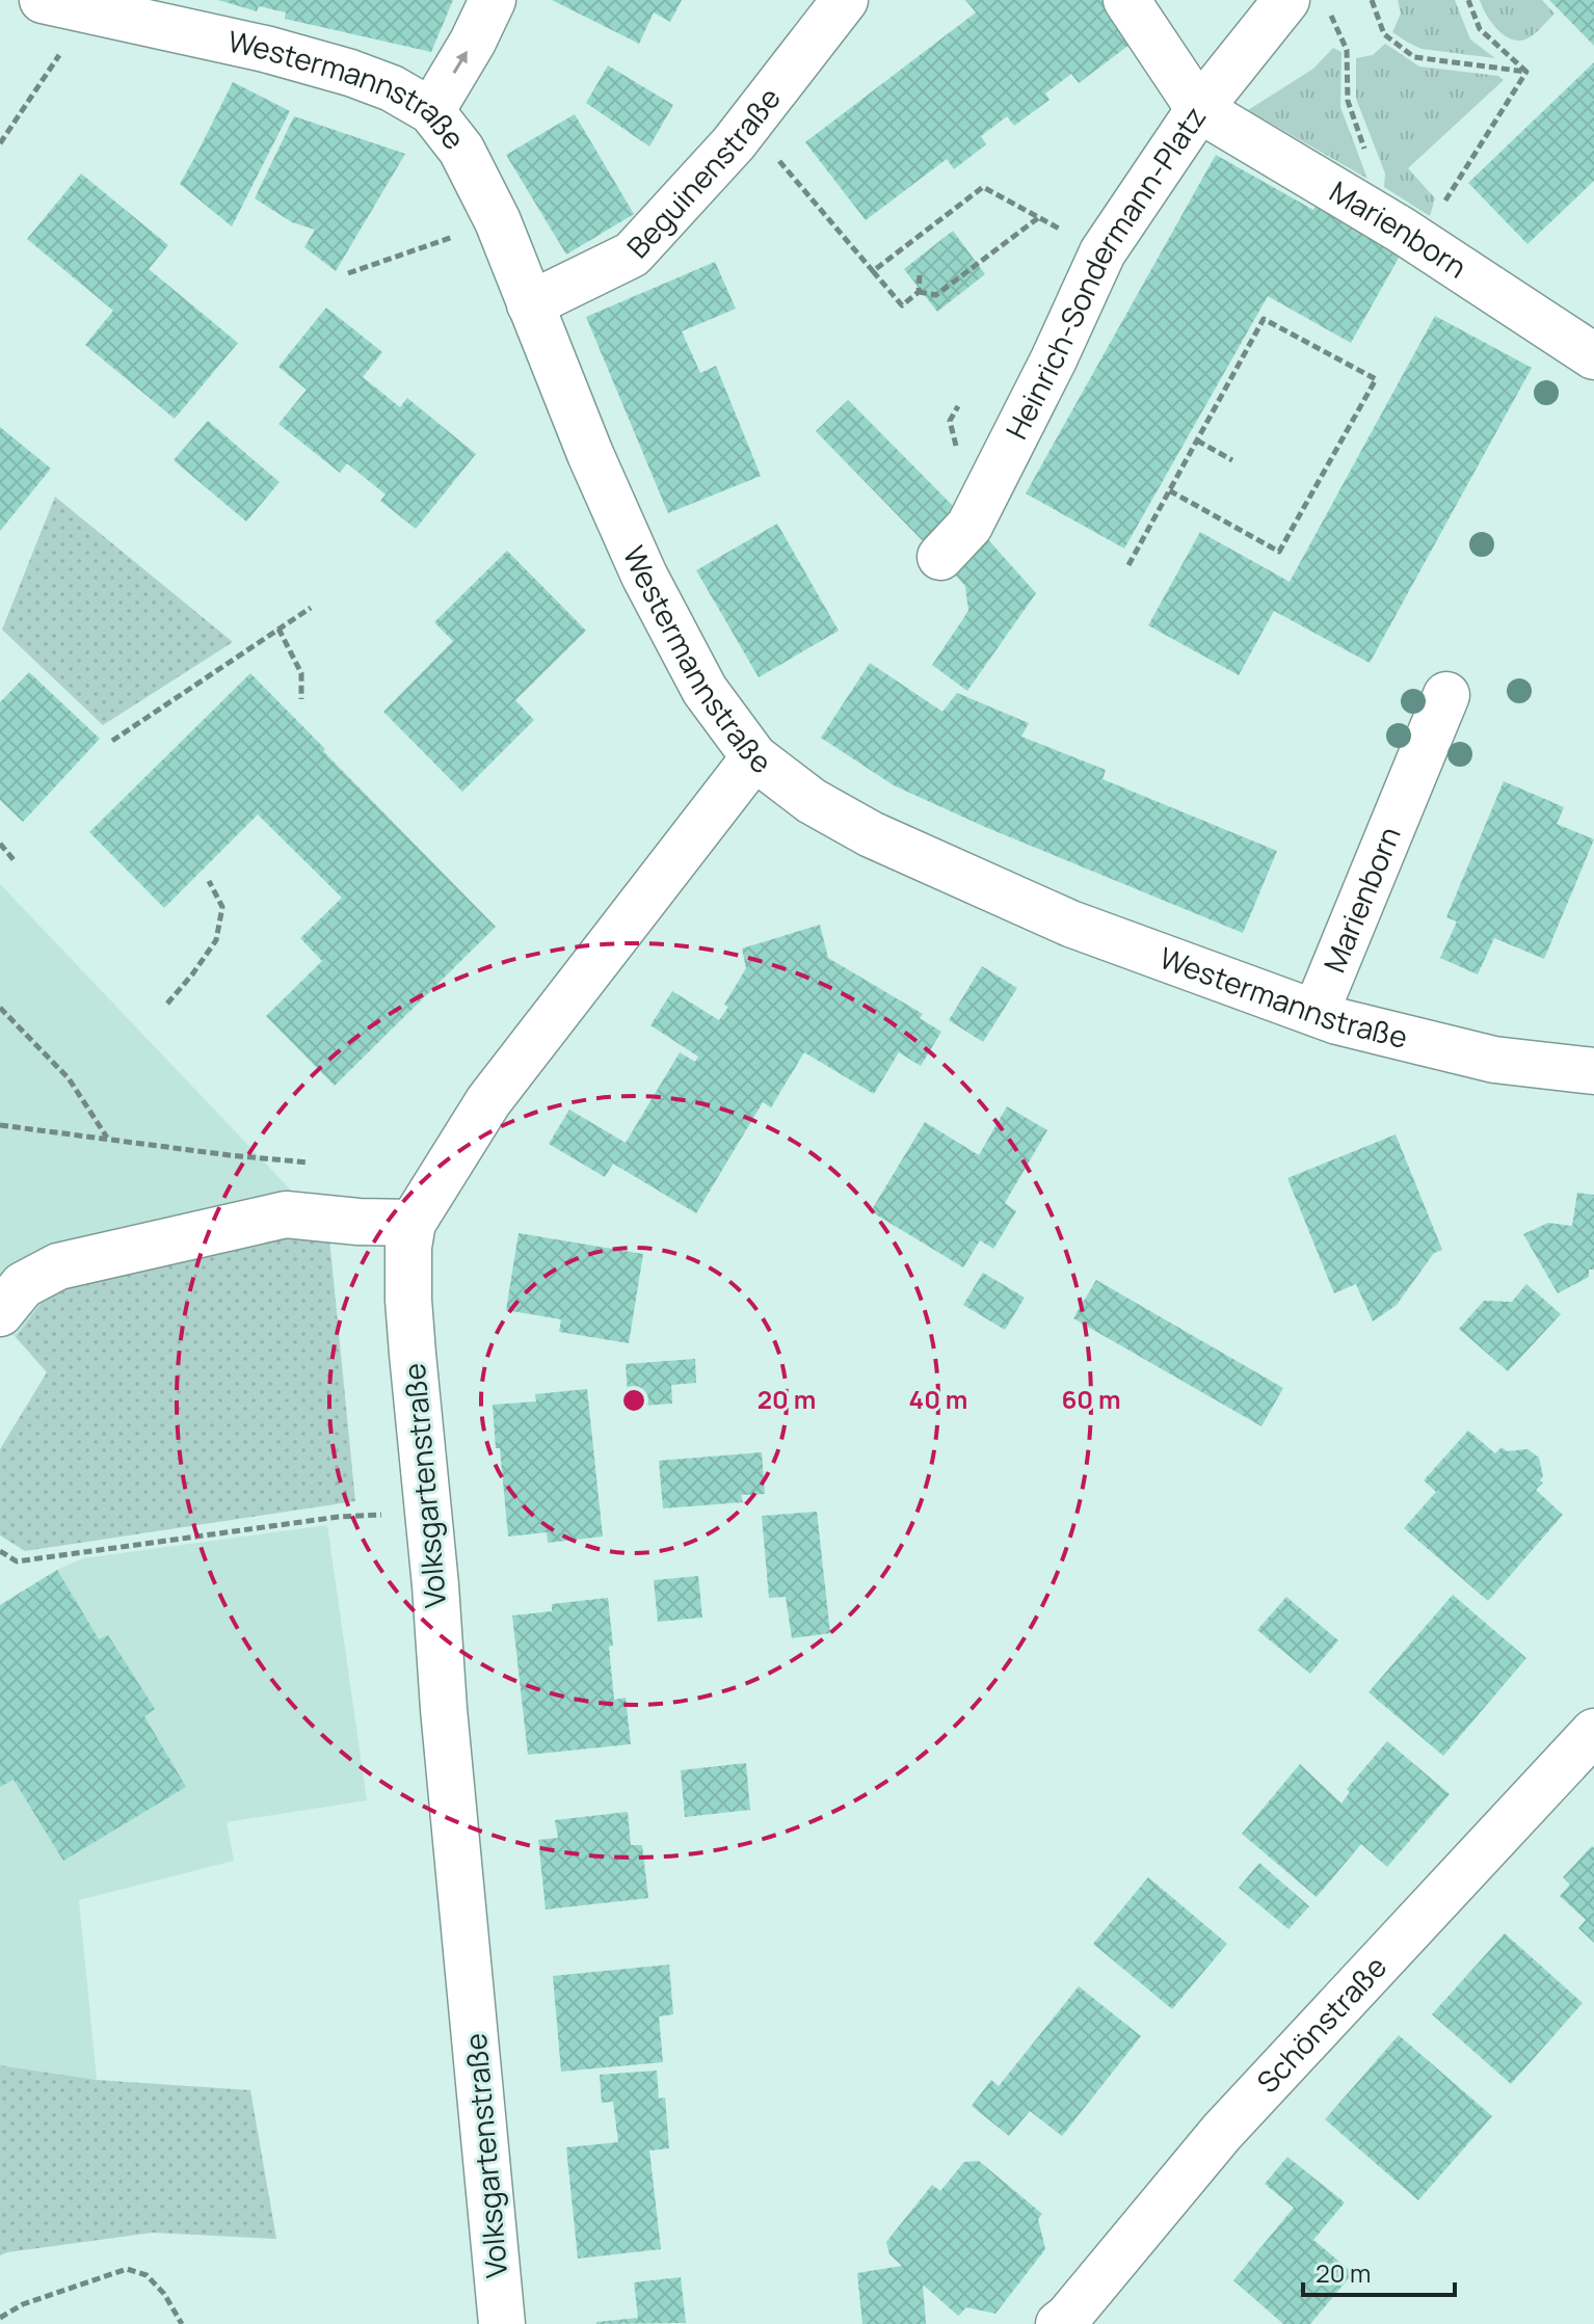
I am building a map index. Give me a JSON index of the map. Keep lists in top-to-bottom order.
{
  "streets": {
    "street": [
      "Westermannstraße",
      "Beguinenstraße",
      "Marienborn",
      "Heinrich-Sondermann-Platz",
      "Volksgartenstraße",
      "Schönstraße"
    ]
  },
  "crossings": [
    ["Westermannstraße", "Beguinenstraße"],
    ["Westermannstraße", "Marienborn"],
    ["Westermannstraße", "Volksgartenstraße"],
    ["Marienborn", "Heinrich-Sondermann-Platz"]
  ],
  "scale_bar": "20 m",
  "rings": ["20 m", "40 m", "60 m"]
}
